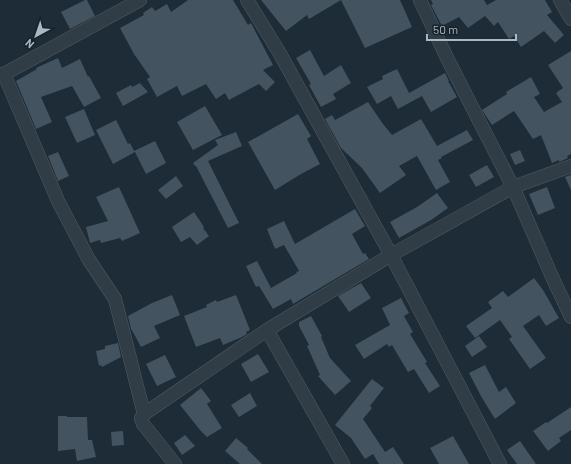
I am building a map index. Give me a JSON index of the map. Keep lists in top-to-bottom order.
{
  "scale_bar": "50 m",
  "north": "bottom left"
}
